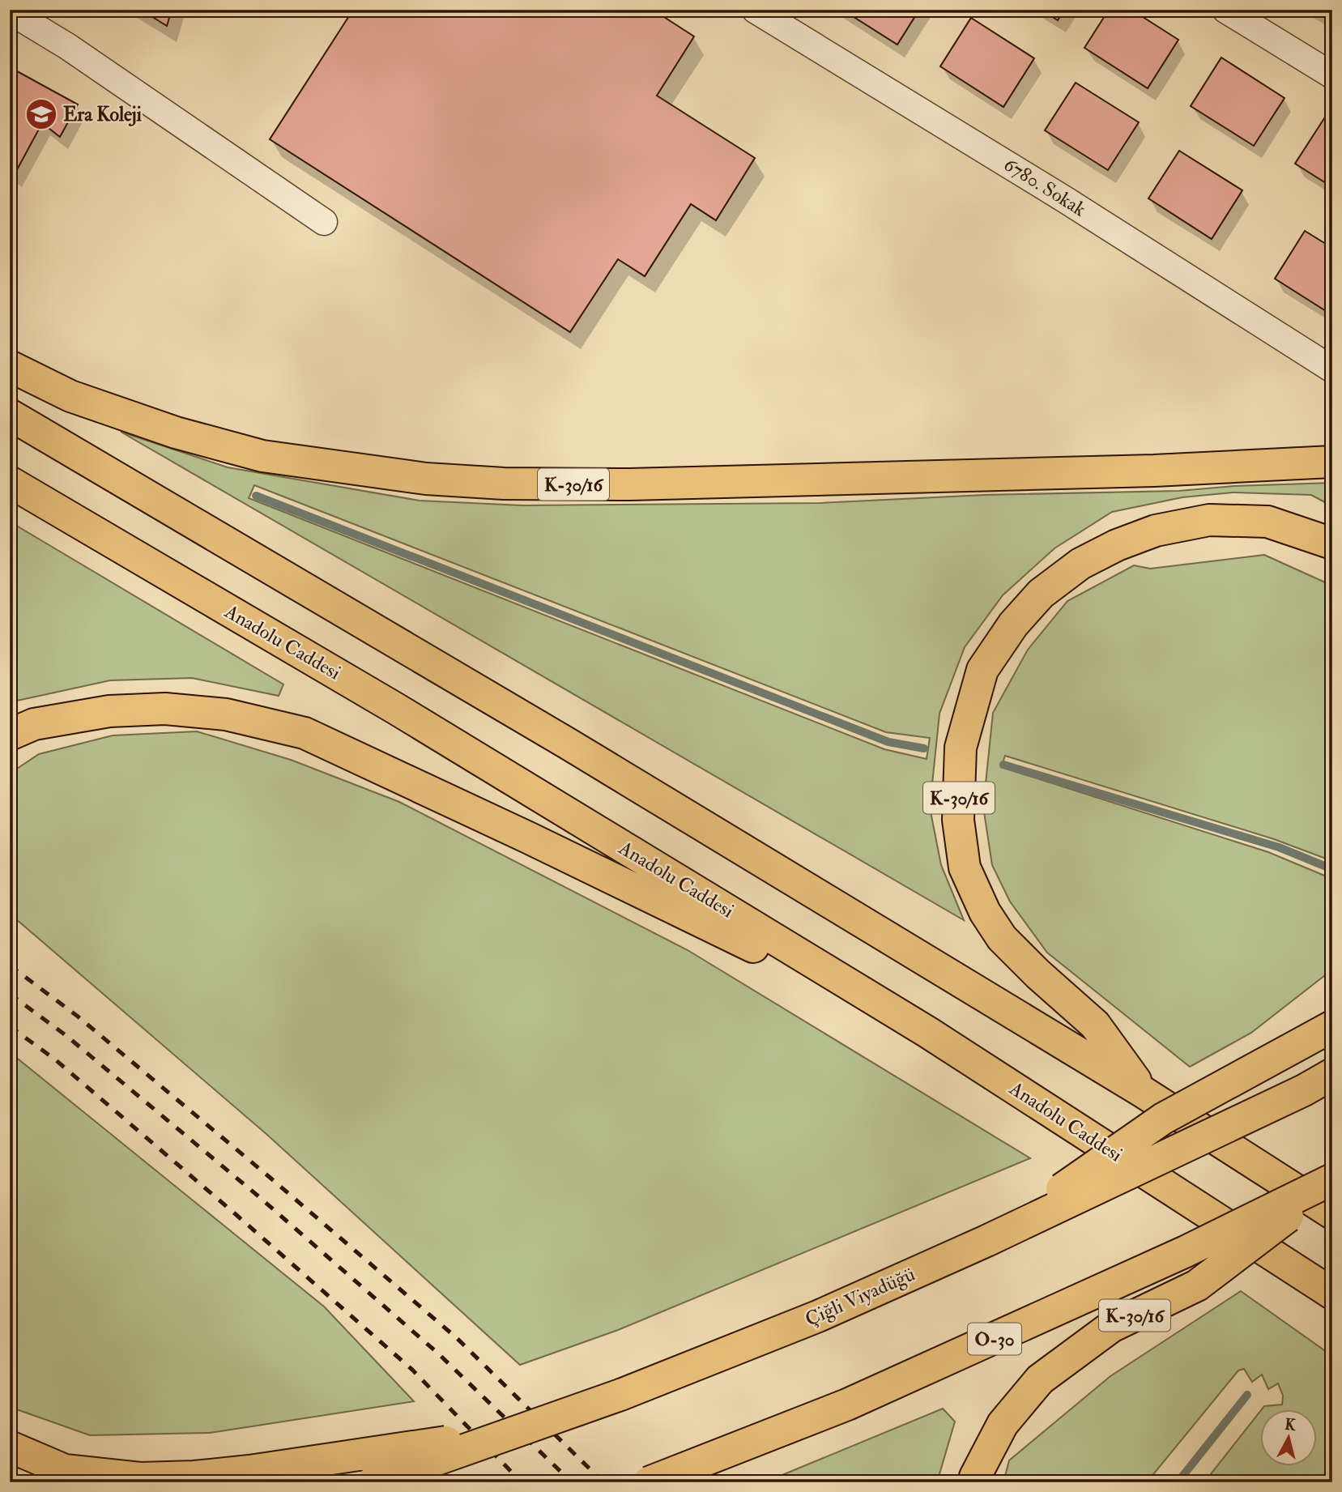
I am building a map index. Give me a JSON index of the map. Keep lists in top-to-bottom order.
{
  "streets": {
    "highway": [
      "K-30/16",
      "Anadolu Caddesi",
      "Çiğli Viyadüğü",
      "O-30"
    ],
    "street": ["6780. Sokak"]
  },
  "crossings": [
    ["K-30/16", "O-30"]
  ],
  "places": {
    "school or university": ["Era Koleji"]
  },
  "north": "top"
}
